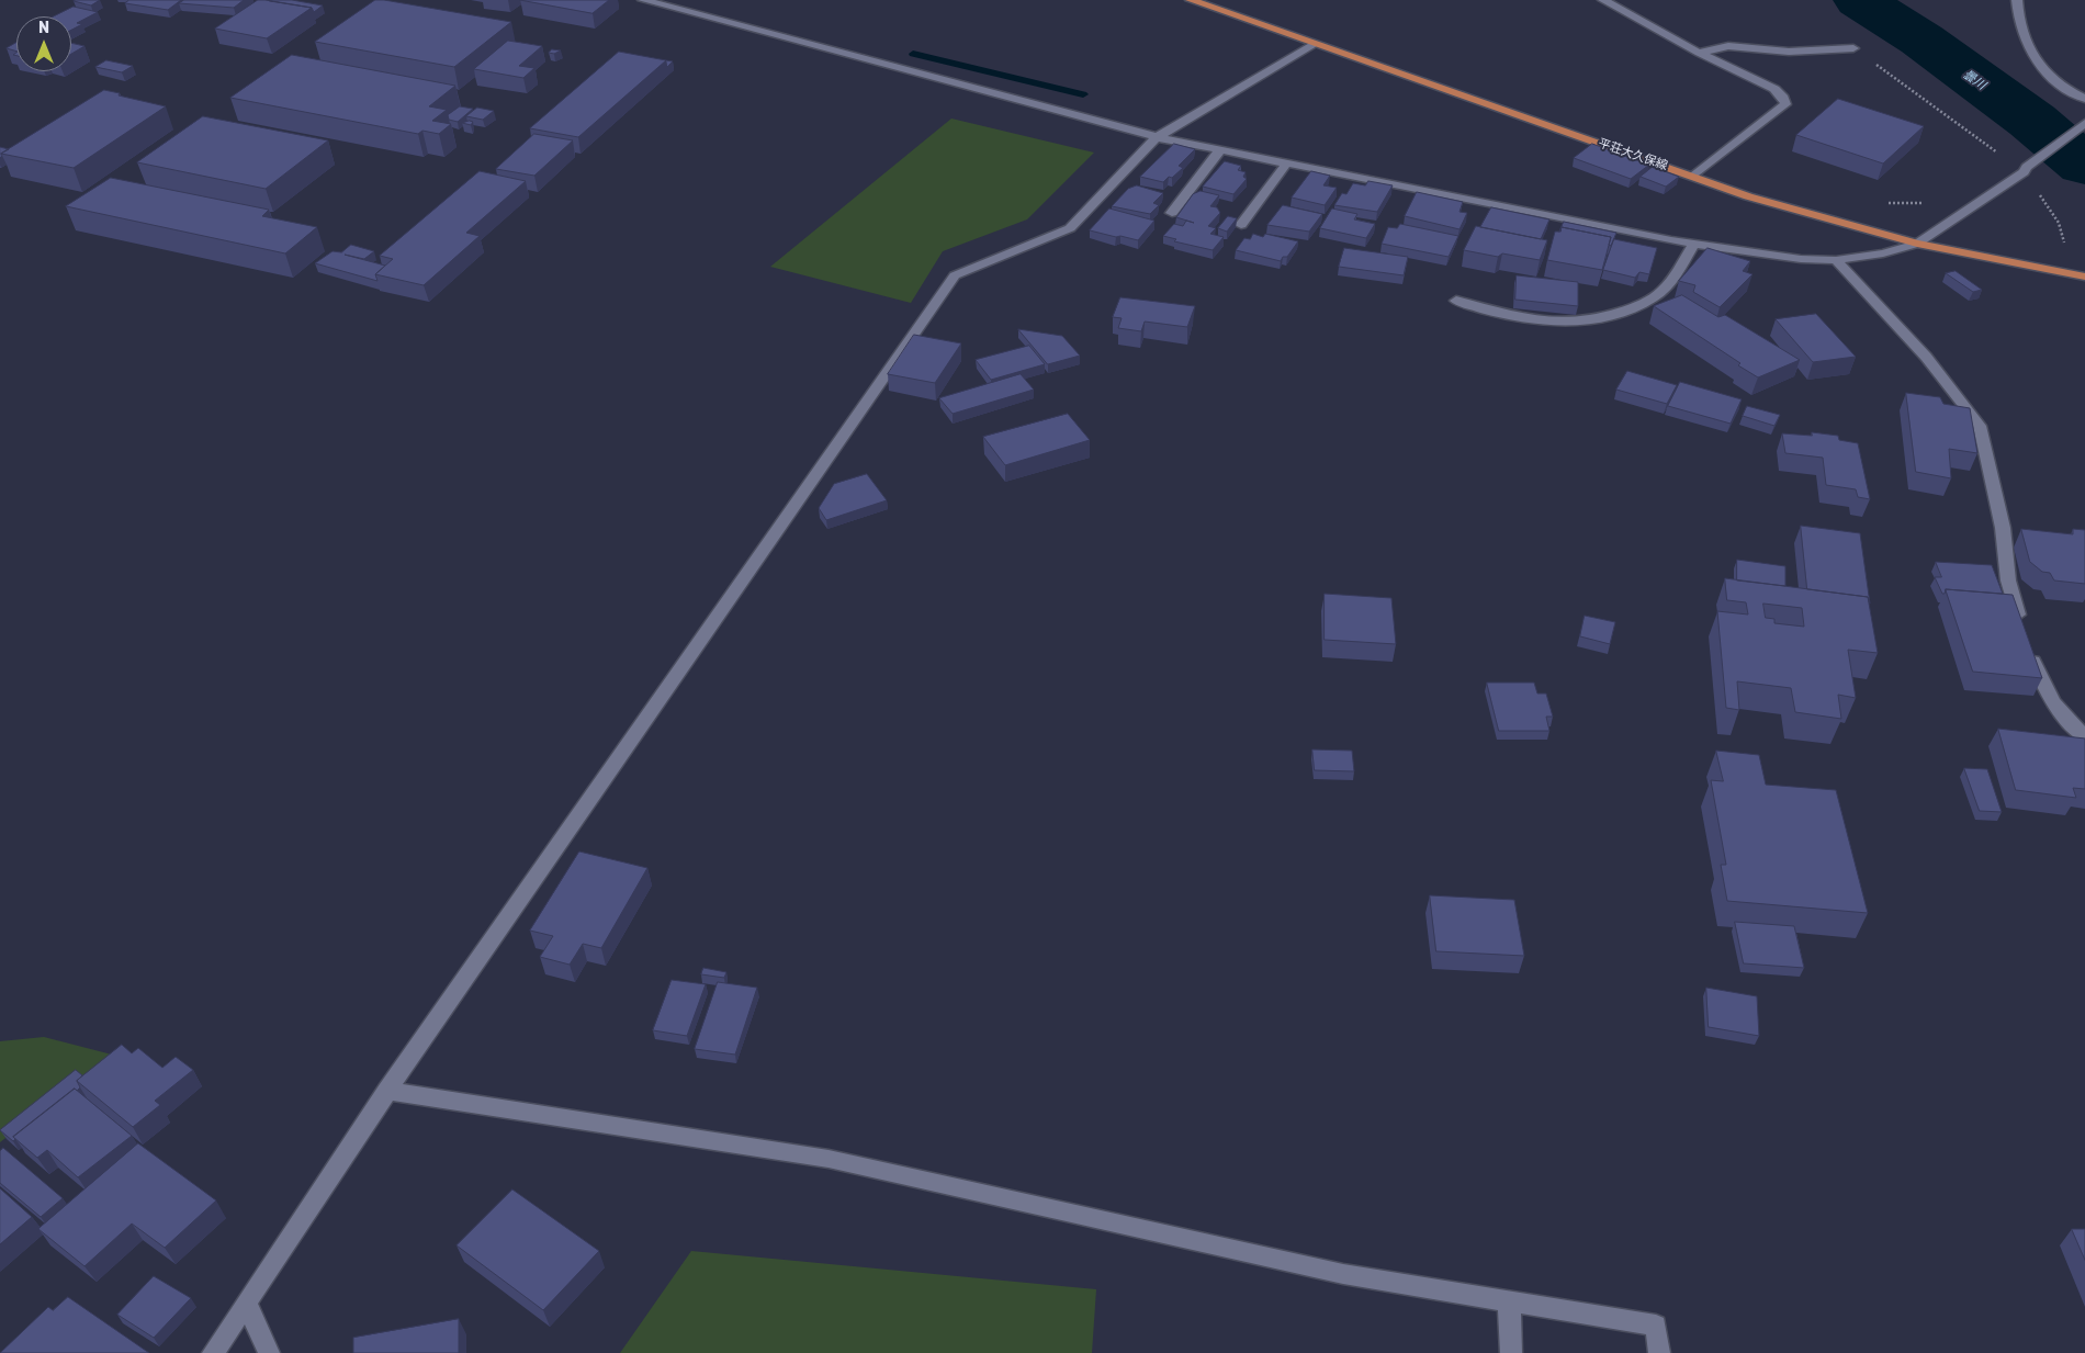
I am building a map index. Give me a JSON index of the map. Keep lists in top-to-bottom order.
{
  "streets": {
    "main road": ["平荘大久保線"]
  },
  "water": ["曇川"],
  "north": "top"
}
